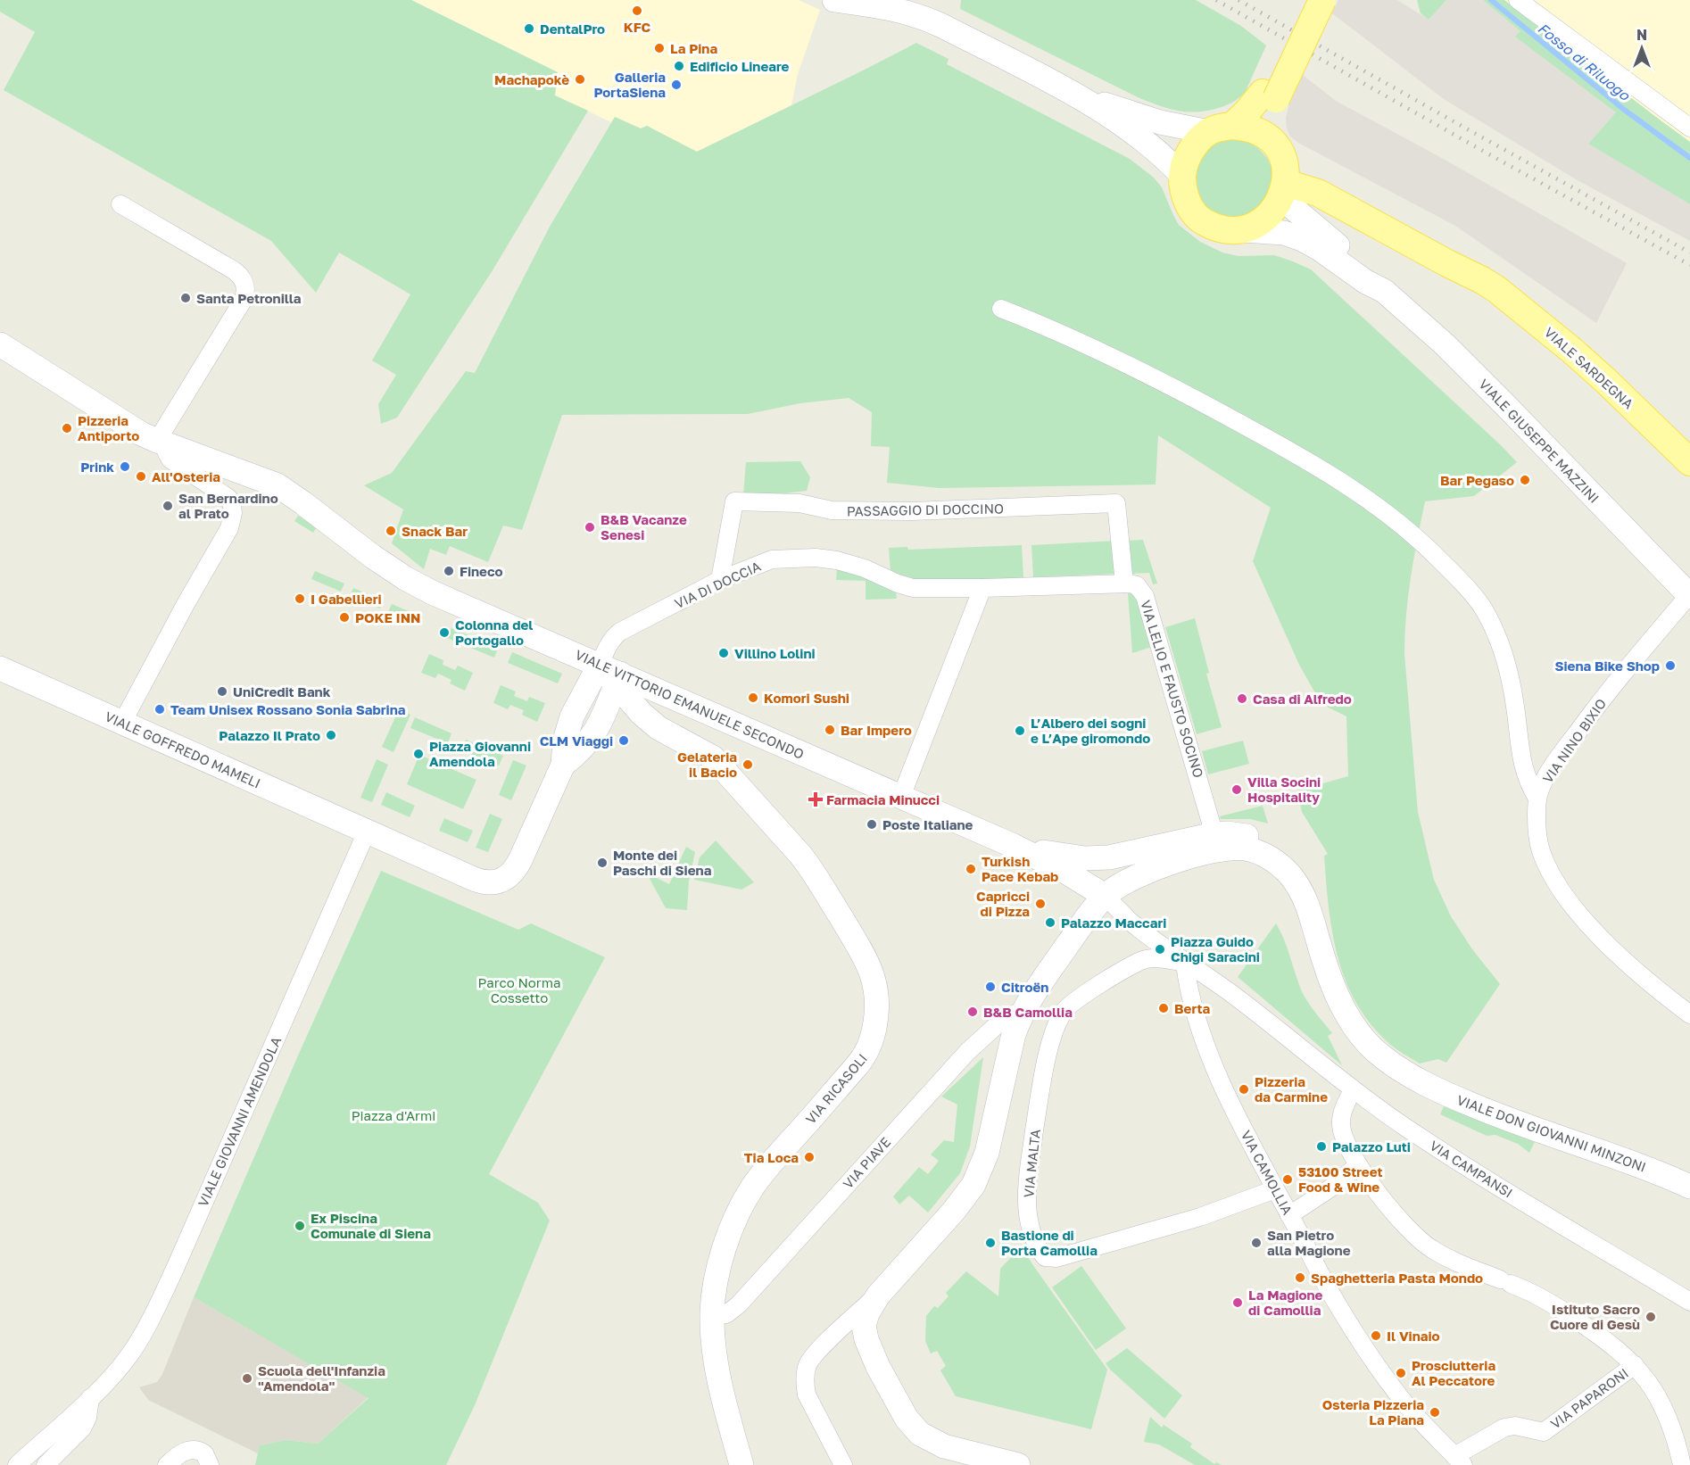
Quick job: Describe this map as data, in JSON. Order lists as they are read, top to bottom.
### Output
{
  "streets": {
    "main road": [
      "VIALE SARDEGNA",
      "VIALE GIUSEPPE MAZZINI",
      "VIALE VITTORIO EMANUELE SECONDO",
      "VIALE GOFFREDO MAMELI",
      "VIA RICASOLI",
      "VIALE DON GIOVANNI MINZONI"
    ],
    "street": [
      "PASSAGGIO DI DOCCINO",
      "VIA DI DOCCIA",
      "VIA LELIO E FAUSTO SOCINO",
      "VIA NINO BIXIO",
      "VIALE GIOVANNI AMENDOLA",
      "VIA PIAVE",
      "VIA MALTA",
      "VIA CAMPANSI",
      "VIA CAMOLLIA",
      "VIA PAPARONI"
    ]
  },
  "crossings": [
    ["VIALE SARDEGNA", "VIALE GIUSEPPE MAZZINI"],
    ["VIALE GIUSEPPE MAZZINI", "VIA NINO BIXIO"],
    ["PASSAGGIO DI DOCCINO", "VIA DI DOCCIA"],
    ["PASSAGGIO DI DOCCINO", "VIA LELIO E FAUSTO SOCINO"],
    ["VIA DI DOCCIA", "VIALE VITTORIO EMANUELE SECONDO"],
    ["VIA DI DOCCIA", "VIA RICASOLI"],
    ["VIA LELIO E FAUSTO SOCINO", "VIALE DON GIOVANNI MINZONI"],
    ["VIALE VITTORIO EMANUELE SECONDO", "VIA RICASOLI"],
    ["VIALE VITTORIO EMANUELE SECONDO", "VIALE DON GIOVANNI MINZONI"],
    ["VIALE GOFFREDO MAMELI", "VIALE GIOVANNI AMENDOLA"],
    ["VIA RICASOLI", "VIA PIAVE"],
    ["VIALE DON GIOVANNI MINZONI", "VIA PIAVE"],
    ["VIA MALTA", "VIA CAMPANSI"],
    ["VIA MALTA", "VIA CAMOLLIA"],
    ["VIA CAMPANSI", "VIA CAMOLLIA"],
    ["VIA CAMOLLIA", "VIA PAPARONI"]
  ],
  "water": ["Fosso di Riluogo"],
  "parks": ["Parco Norma Cossetto", "Piazza d'Armi"],
  "places": {
    "other": [
      "KFC",
      "DentalPro",
      "La Pina",
      "Edificio Lineare",
      "Machapokè",
      "Galleria PortaSiena",
      "Santa Petronilla",
      "Pizzeria Antiporto",
      "Prink",
      "All'Osteria",
      "Bar Pegaso",
      "San Bernardino al Prato",
      "B&B Vacanze Senesi",
      "Snack Bar",
      "Fineco",
      "I Gabellieri",
      "POKE INN",
      "Colonna del Portogallo",
      "Villino Lolini",
      "Siena Bike Shop",
      "UniCredit Bank",
      "Komori Sushi",
      "Casa di Alfredo",
      "Team Unisex Rossano Sonia Sabrina",
      "Bar Impero",
      "L’Albero dei sogni e L’Ape giromondo",
      "Palazzo Il Prato",
      "CLM Viaggi",
      "Piazza Giovanni Amendola",
      "Gelateria il Bacio",
      "Villa Socini Hospitality",
      "Poste Italiane",
      "Monte dei Paschi di Siena",
      "Turkish Pace Kebab",
      "Capricci di Pizza",
      "Palazzo Maccari",
      "Piazza Guido Chigi Saracini",
      "Citroën",
      "Berta",
      "B&B Camollia",
      "Pizzeria da Carmine",
      "Palazzo Luti",
      "Tia Loca",
      "53100 Street Food & Wine",
      "Ex Piscina Comunale di Siena",
      "Bastione di Porta Camollia",
      "San Pietro alla Magione",
      "Spaghetteria Pasta Mondo",
      "La Magione di Camollia",
      "Istituto Sacro Cuore di Gesù",
      "Il Vinaio",
      "Prosciutteria Al Peccatore",
      "Scuola dell'Infanzia \"Amendola\"",
      "Osteria Pizzeria La Piana"
    ],
    "health": ["Farmacia Minucci"]
  },
  "north": "top"
}
